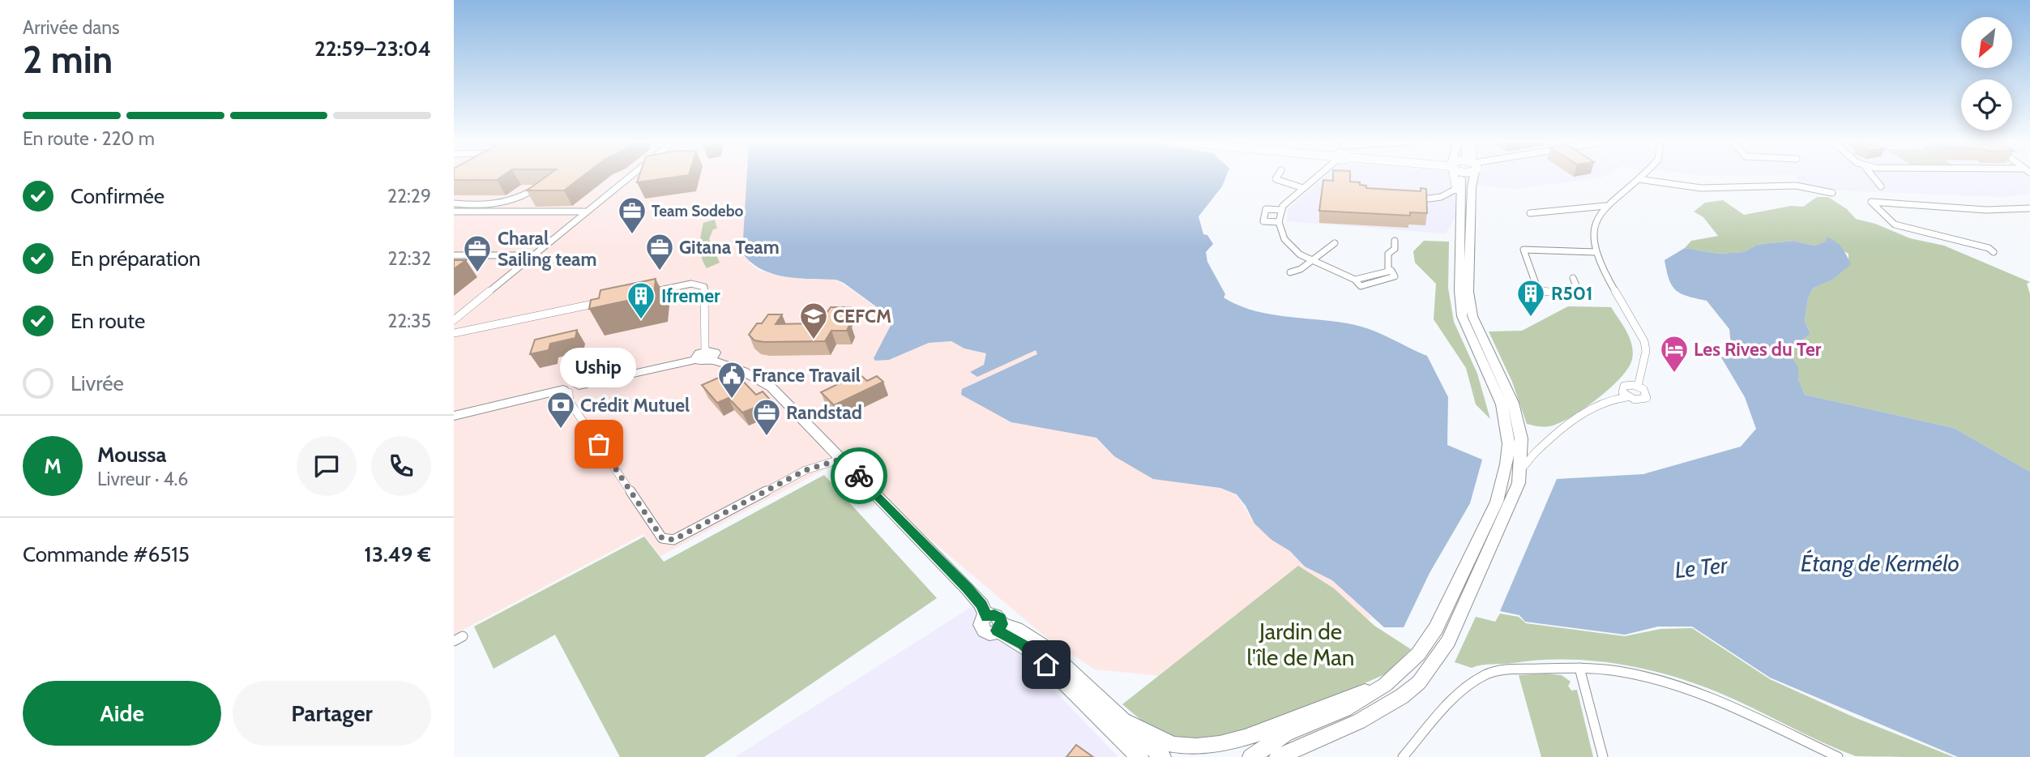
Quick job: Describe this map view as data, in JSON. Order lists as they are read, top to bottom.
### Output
{
  "water": ["Étang de Kermélo", "Le Ter"],
  "parks": ["Jardin de l'île de Man"],
  "places": {
    "office": [
      "Team Sodebo",
      "Gitana Team",
      "Charal Sailing team",
      "Randstad"
    ],
    "building": ["R501", "Ifremer"],
    "school or university": ["CEFCM"],
    "hotel": ["Les Rives du Ter"],
    "public building": ["France Travail"],
    "bank": ["Crédit Mutuel"],
    "other": ["Uship"]
  },
  "north": "bottom left",
  "page": {
    "heading": ["2 min", "Arrivée dans", "22:59–23:04"],
    "panel": [
      "Moussa",
      "Livreur · 4.6",
      "Commande #6515",
      "13.49 €"
    ],
    "bar": "En route · 220 m",
    "list": [
      ["Confirmée", "22:29"],
      ["En préparation", "22:32"],
      ["En route", "22:35"],
      "Livrée"
    ],
    "bubble": "Uship",
    "round": "M",
    "buttons": ["Aide", "Partager"]
  }
}
